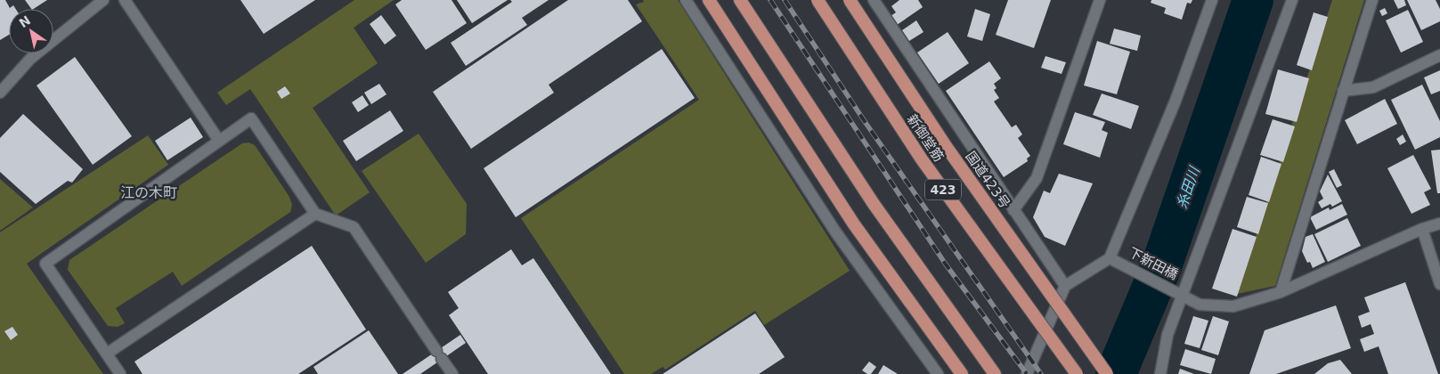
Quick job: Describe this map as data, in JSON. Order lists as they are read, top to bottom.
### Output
{
  "streets": {
    "highway": ["新御堂筋", "国道423号", "423"],
    "street": ["下新田橋"]
  },
  "districts": ["江の木町"],
  "water": ["糸田川"],
  "north": "top left"
}
